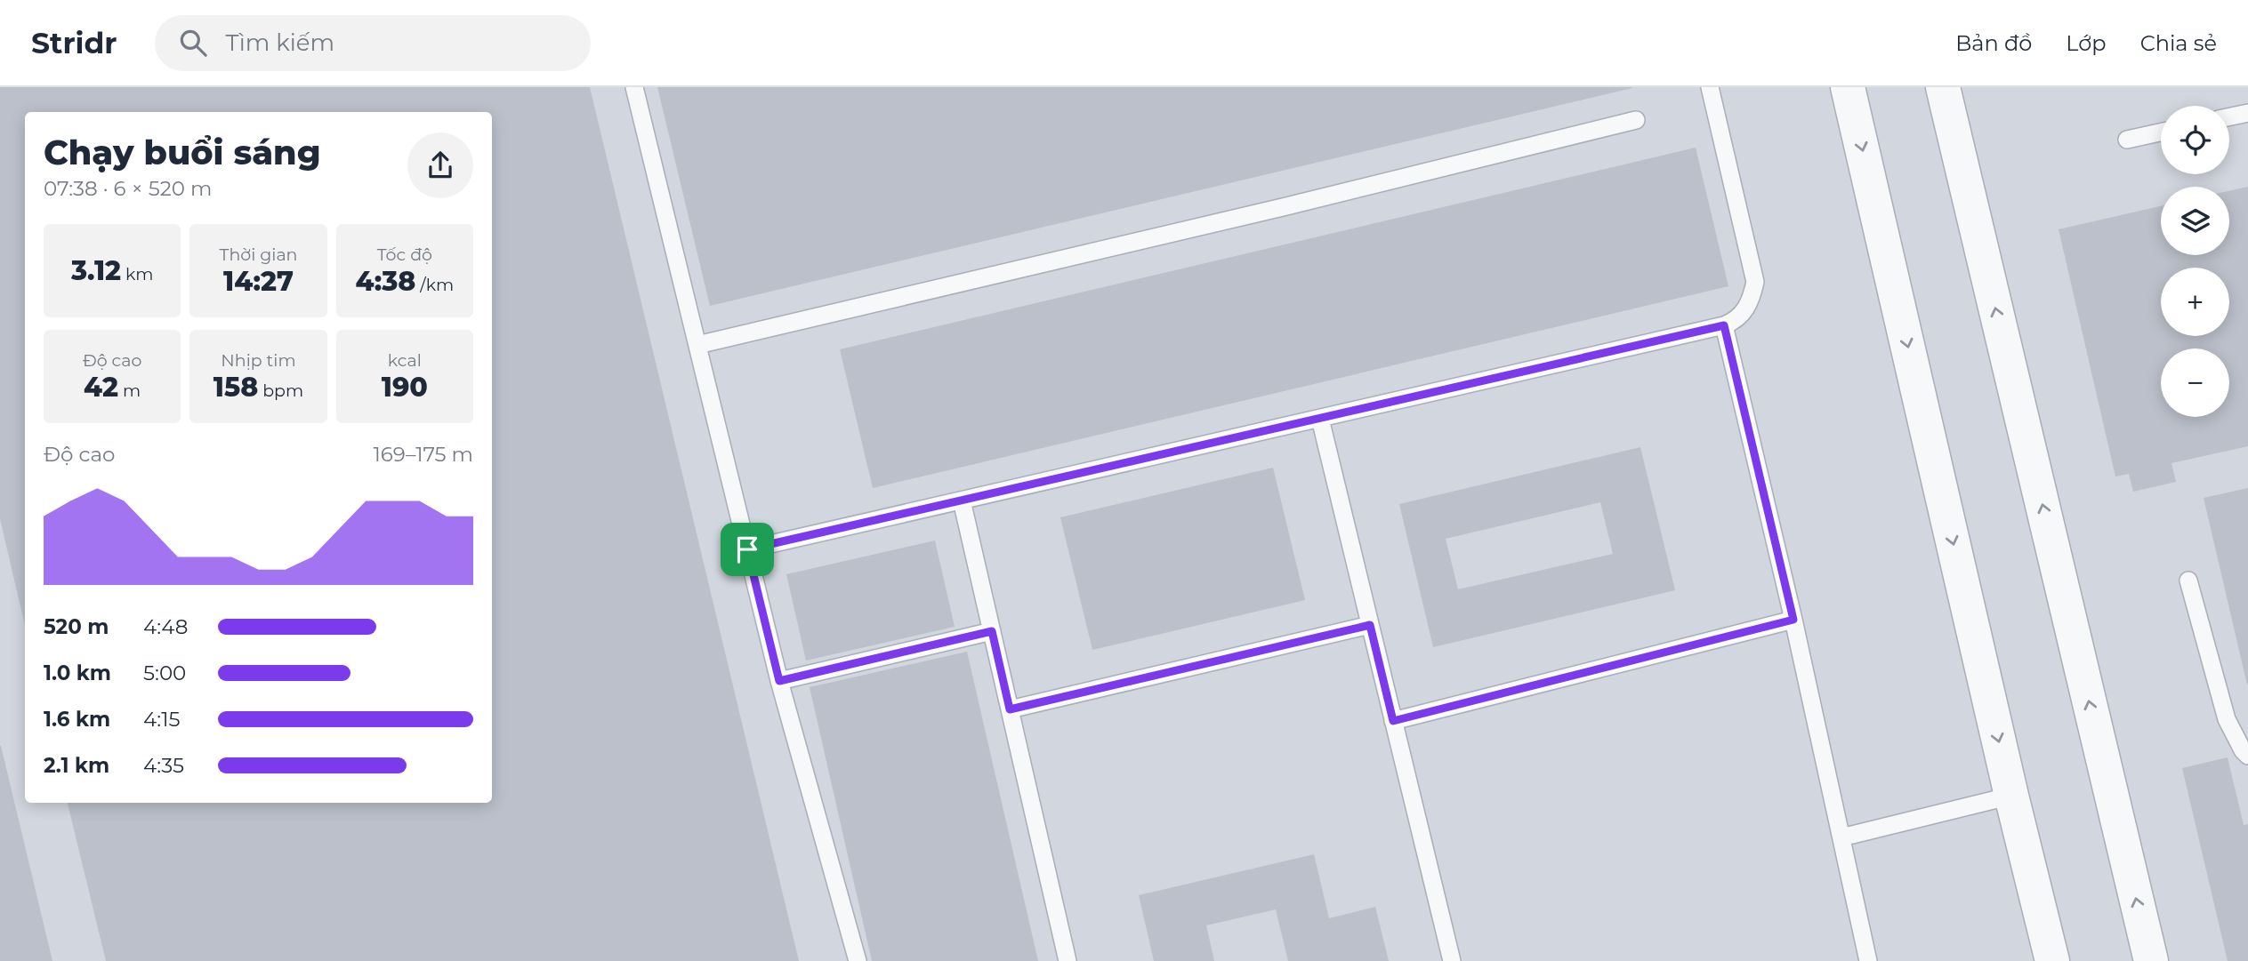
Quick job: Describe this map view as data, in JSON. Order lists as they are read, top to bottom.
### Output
{
  "page": {
    "header": "Stridr",
    "search": "Tìm kiếm",
    "nav": ["Bản đồ", "Lớp", "Chia sẻ"],
    "map_buttons": ["+", "−"],
    "heading": ["Chạy buổi sáng", "07:38 · 6 × 520 m"],
    "stats": [
      ["3.12 km"],
      ["Thời gian", "14:27"],
      ["Tốc độ", "4:38 /km"],
      ["Độ cao", "42 m"],
      ["Nhịp tim", "158 bpm"],
      ["kcal", "190"]
    ],
    "chart": ["Độ cao", "169–175 m"],
    "list": [
      {
        "name": "520 m",
        "note": "4:48"
      },
      {
        "name": "1.0 km",
        "note": "5:00"
      },
      {
        "name": "1.6 km",
        "note": "4:15"
      },
      {
        "name": "2.1 km",
        "note": "4:35"
      }
    ]
  }
}
